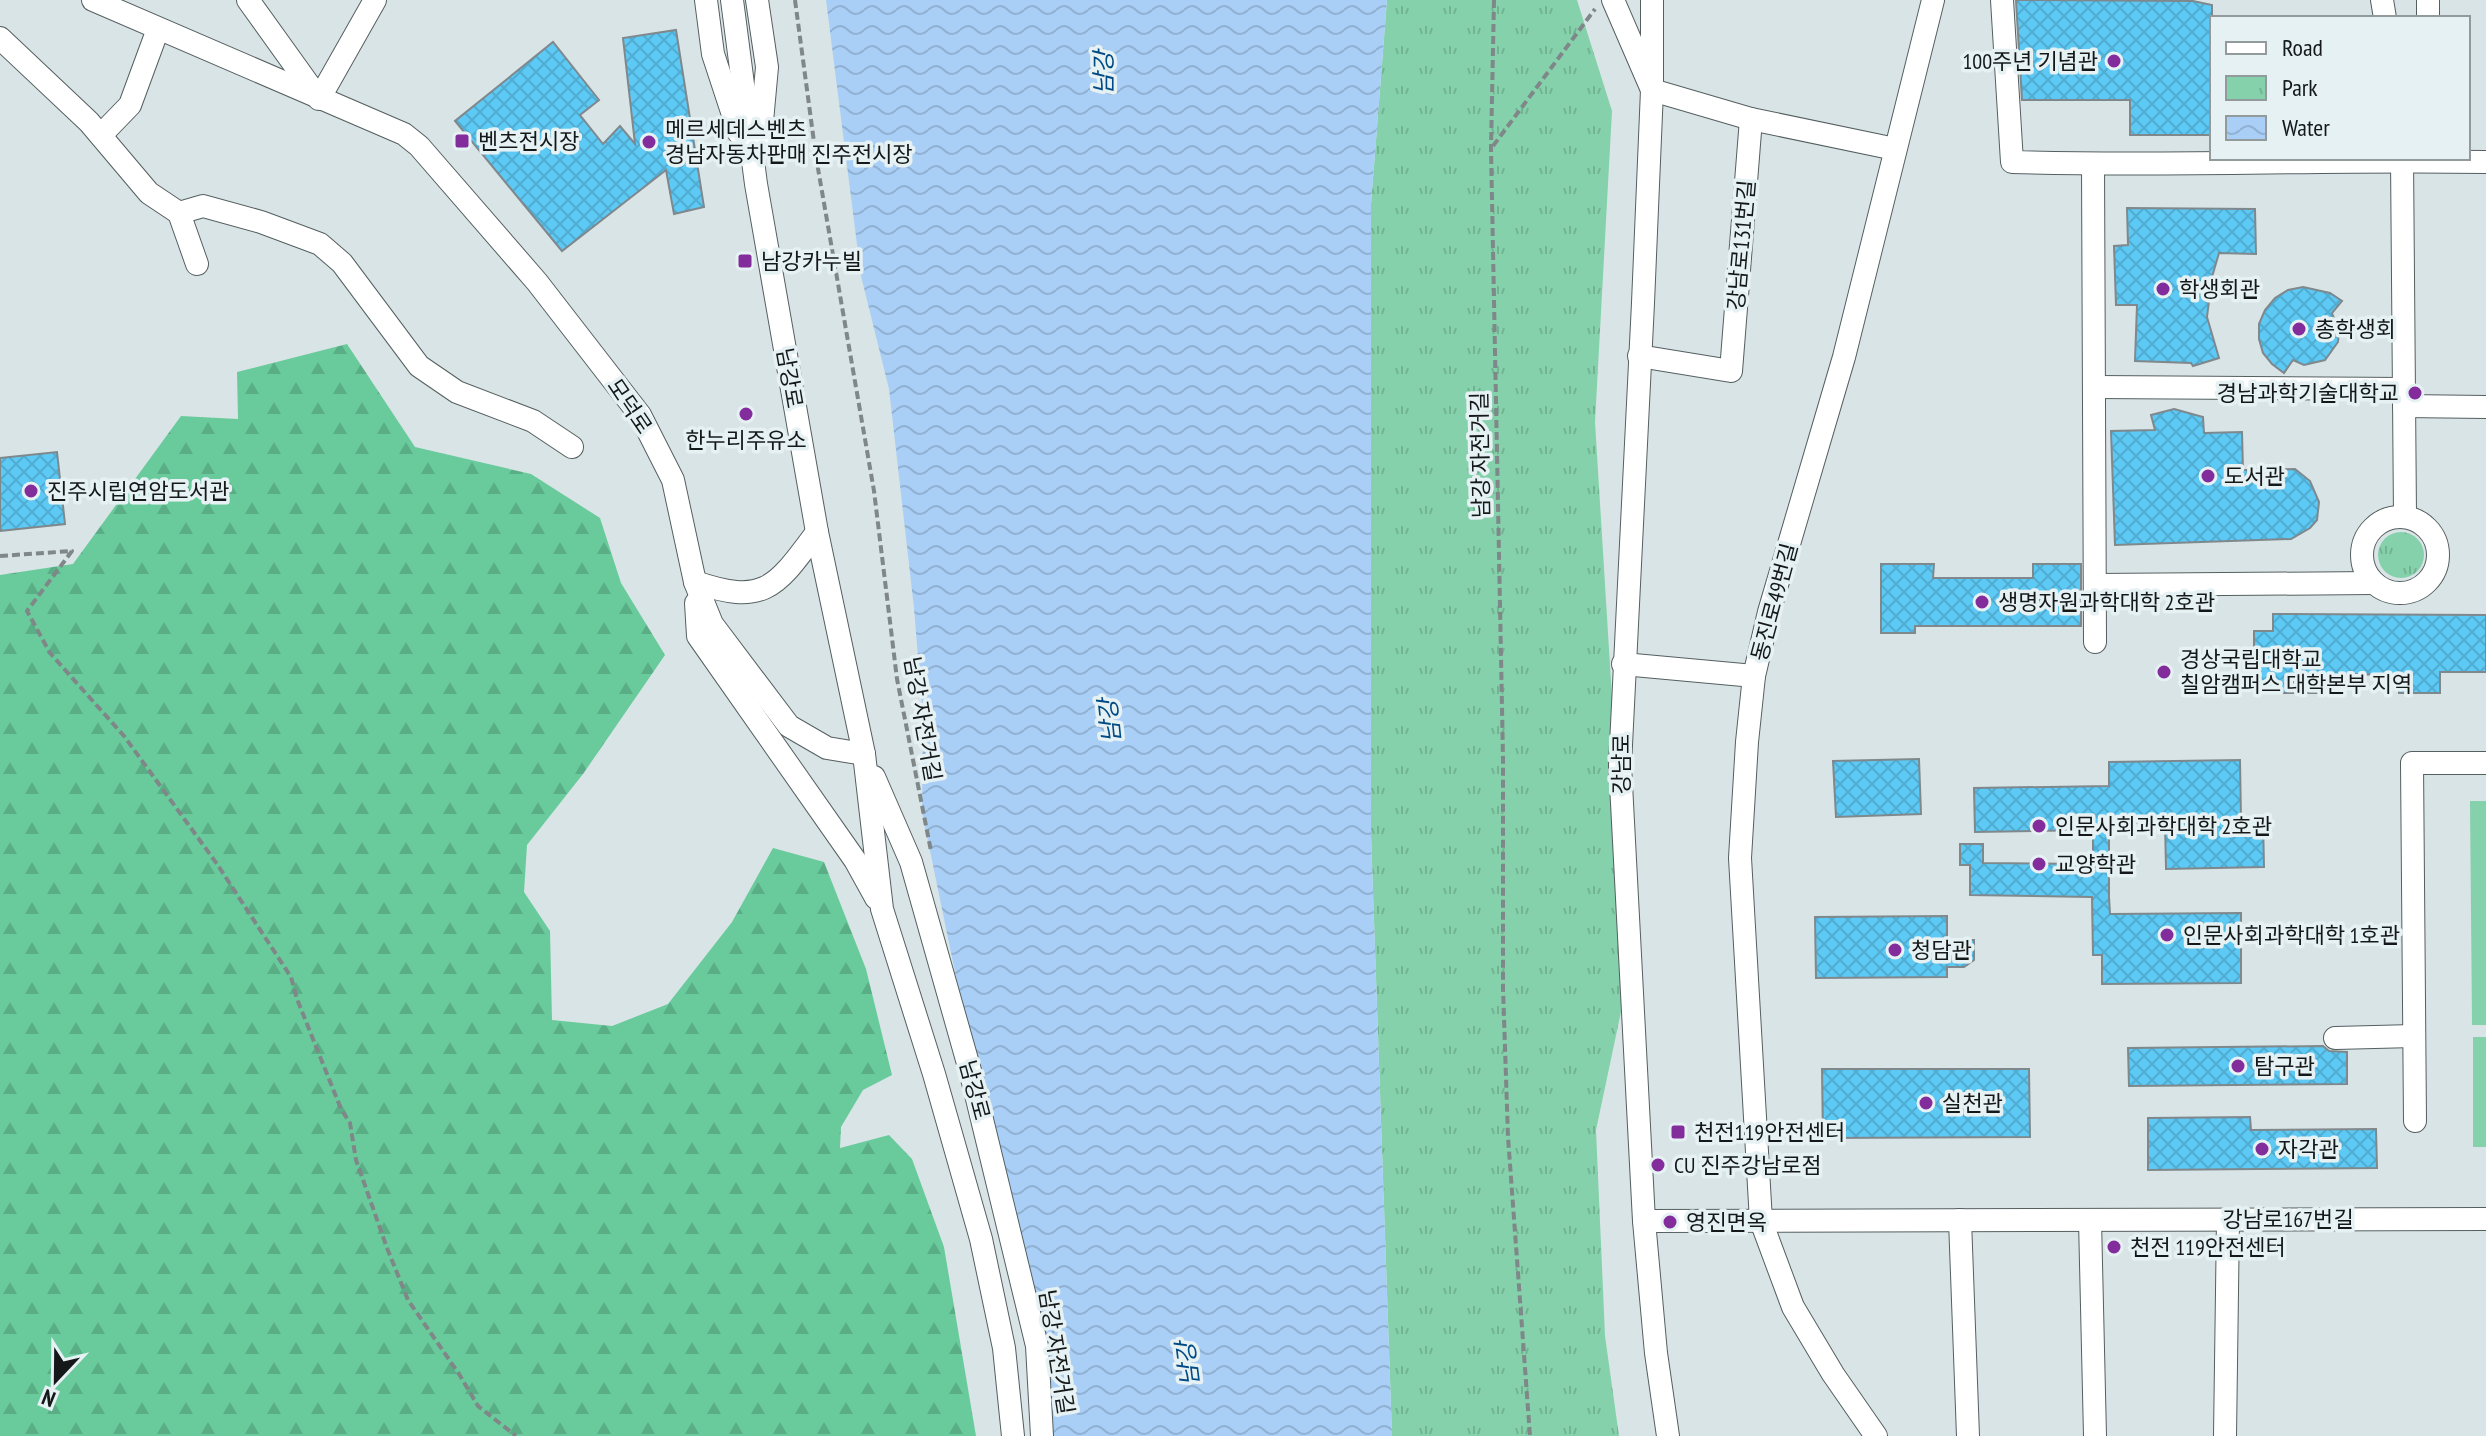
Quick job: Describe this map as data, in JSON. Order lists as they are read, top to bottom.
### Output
{
  "streets": {
    "street": [
      "강남로131번길",
      "남강로",
      "모덕로",
      "동진로49번길",
      "강남로",
      "강남로167번길"
    ],
    "path": ["남강 자전거길"]
  },
  "crossings": [
    ["강남로131번길", "강남로"],
    ["남강로", "모덕로"],
    ["동진로49번길", "강남로167번길"],
    ["강남로", "강남로167번길"]
  ],
  "water": ["남강"],
  "places": {
    "other": [
      "100주년 기념관",
      "메르세데스벤츠 경남자동차판매 진주전시장",
      "학생회관",
      "총학생회",
      "경남과학기술대학교",
      "한누리주유소",
      "도서관",
      "진주시립연암도서관",
      "생명자원과학대학 2호관",
      "경상국립대학교 칠암캠퍼스 대학본부 지역",
      "인문사회과학대학 2호관",
      "교양학관",
      "인문사회과학대학 1호관",
      "청담관",
      "탐구관",
      "실천관",
      "자각관",
      "CU 진주강남로점",
      "영진면옥",
      "천전 119안전센터"
    ],
    "transit": ["벤츠전시장", "남강카누빌", "천전119안전센터"]
  },
  "legend": ["Road", "Park", "Water"],
  "north": "bottom"
}
